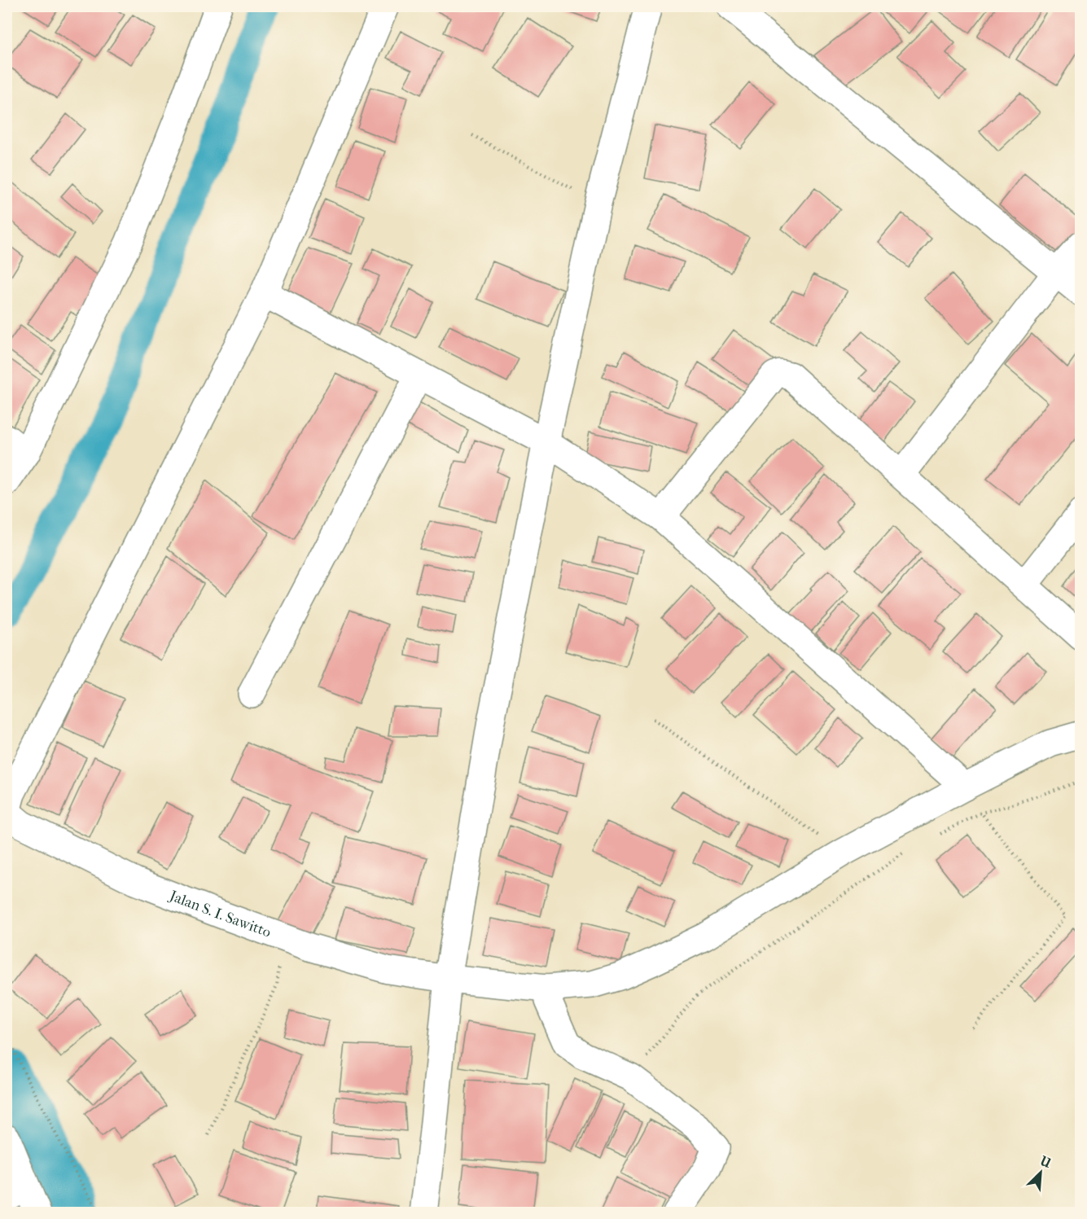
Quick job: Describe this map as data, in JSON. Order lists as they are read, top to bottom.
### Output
{
  "streets": {
    "street": ["Jalan S. I. Sawitto"]
  },
  "north": "top right"
}
